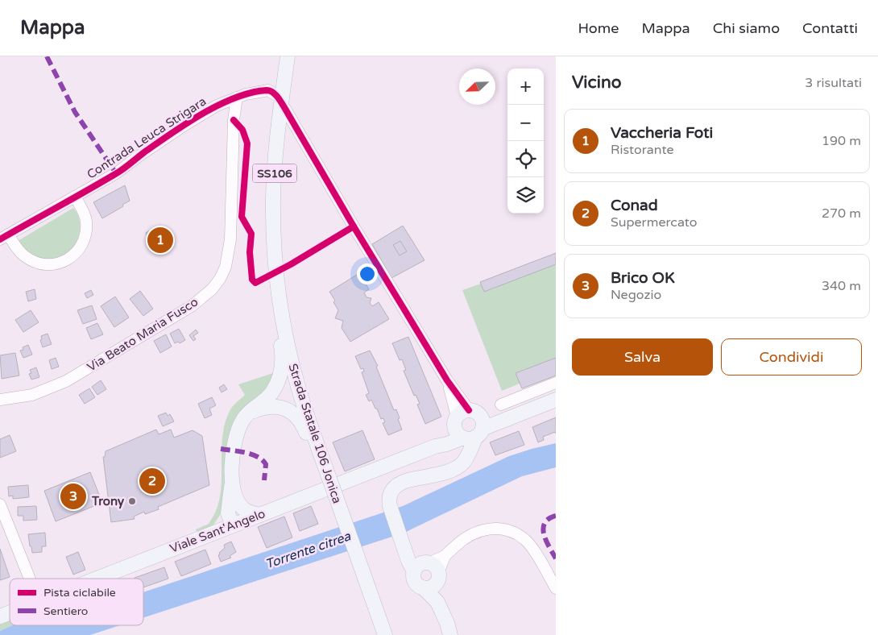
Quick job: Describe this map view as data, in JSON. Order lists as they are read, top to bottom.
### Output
{
  "streets": {
    "main road": ["SS106", "Strada Statale 106 Jonica", "Viale Sant'Angelo"],
    "street": ["Contrada Leuca Strigara", "Via Beato Maria Fusco"]
  },
  "crossings": [
    ["Contrada Leuca Strigara", "Via Beato Maria Fusco"]
  ],
  "water": ["Torrente citrea"],
  "places": ["Trony"],
  "legend": ["Pista ciclabile", "Sentiero"],
  "north": "bottom left",
  "page": {
    "header": "Mappa",
    "nav": [
      "Home",
      "Mappa",
      "Chi siamo",
      "Contatti"
    ],
    "heading": ["Vicino", "3 risultati"],
    "map_buttons": ["+", "−"],
    "list": [
      {
        "mark": "1",
        "name": "Vaccheria Foti",
        "note": "Ristorante",
        "value": "190 m"
      },
      {
        "mark": "2",
        "name": "Conad",
        "note": "Supermercato",
        "value": "270 m"
      },
      {
        "mark": "3",
        "name": "Brico OK",
        "note": "Negozio",
        "value": "340 m"
      }
    ],
    "pins": ["1", "2", "3"],
    "buttons": ["Salva", "Condividi"]
  }
}
